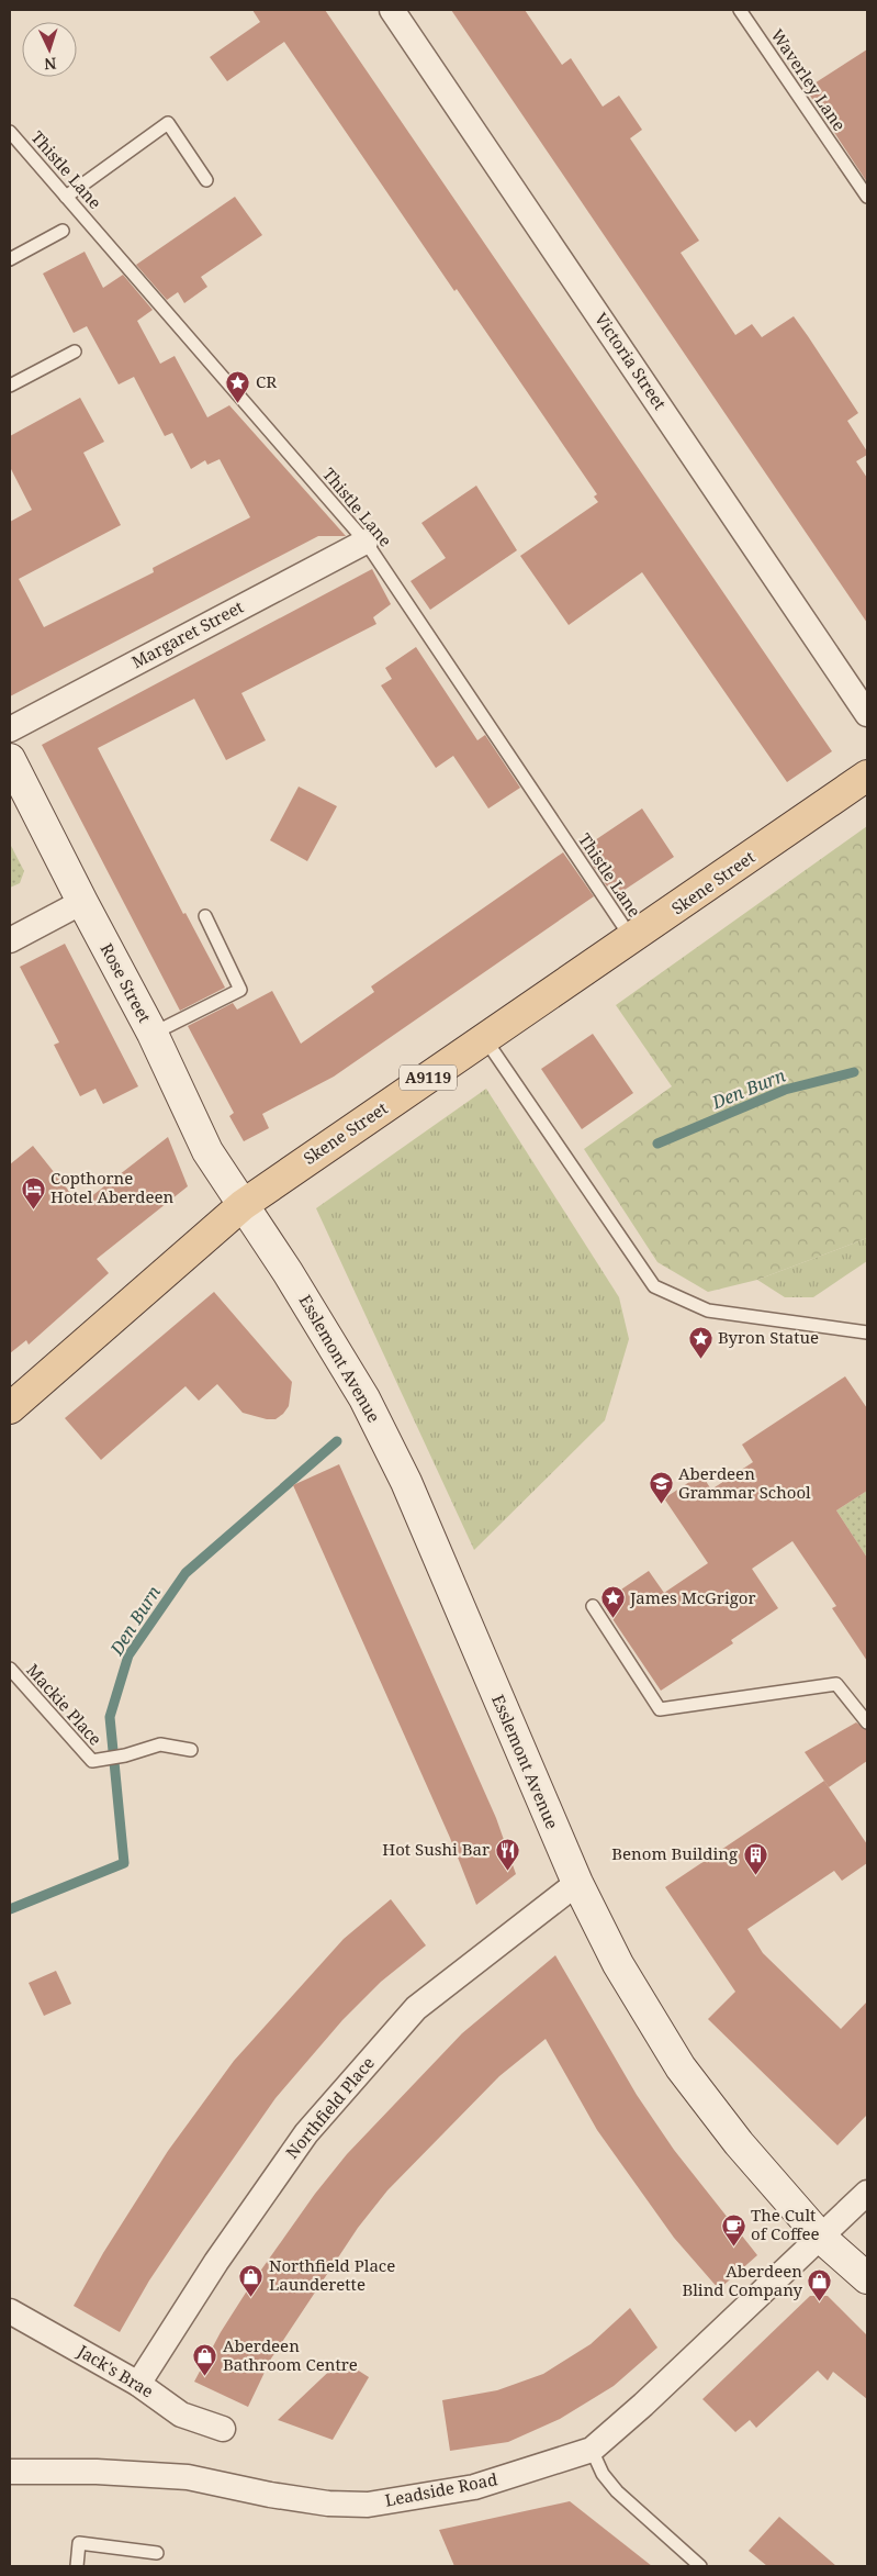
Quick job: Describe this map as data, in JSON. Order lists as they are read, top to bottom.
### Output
{
  "streets": {
    "main road": ["Skene Street", "A9119"],
    "street": [
      "Victoria Street",
      "Margaret Street",
      "Rose Street",
      "Esslemont Avenue",
      "Northfield Place",
      "Jack's Brae",
      "Leadside Road"
    ],
    "lane": ["Waverley Lane", "Thistle Lane", "Mackie Place"]
  },
  "crossings": [
    ["Thistle Lane", "Margaret Street"],
    ["Thistle Lane", "Skene Street"],
    ["Skene Street", "Rose Street"],
    ["Skene Street", "Esslemont Avenue"],
    ["Rose Street", "Esslemont Avenue"],
    ["Esslemont Avenue", "Northfield Place"],
    ["Esslemont Avenue", "Leadside Road"],
    ["Northfield Place", "Jack's Brae"]
  ],
  "water": ["Den Burn"],
  "places": {
    "place": ["CR", "Byron Statue", "James McGrigor"],
    "hotel": ["Copthorne Hotel Aberdeen"],
    "school or university": ["Aberdeen Grammar School"],
    "restaurant": ["Hot Sushi Bar"],
    "building": ["Benom Building"],
    "cafe": ["The Cult of Coffee"],
    "shop": ["Northfield Place Launderette", "Aberdeen Blind Company", "Aberdeen Bathroom Centre"]
  },
  "north": "bottom"
}
